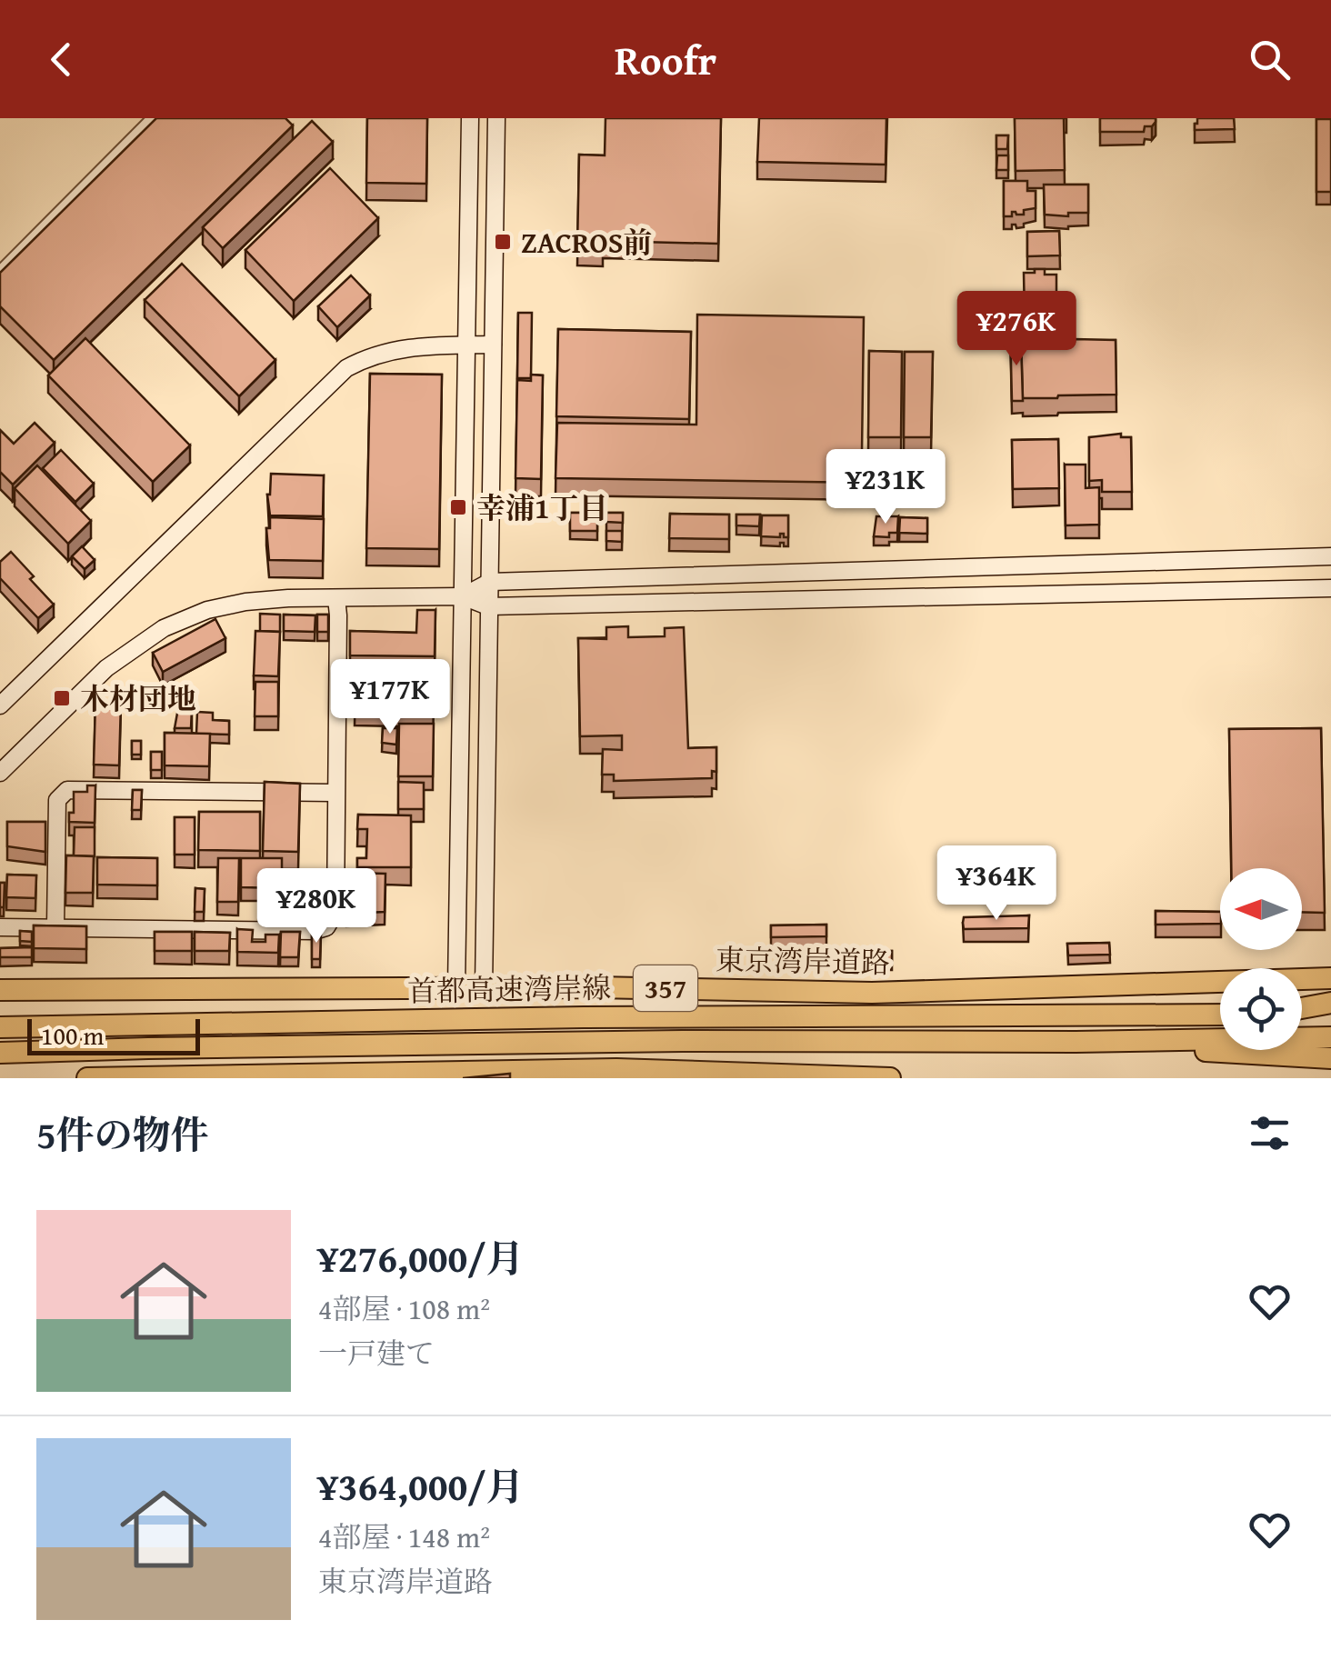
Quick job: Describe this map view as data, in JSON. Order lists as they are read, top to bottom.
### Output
{
  "streets": {
    "highway": ["東京湾岸道路", "357", "首都高速湾岸線"]
  },
  "places": {
    "transit": ["ZACROS前", "幸浦1丁目", "木材団地"]
  },
  "scale_bar": "100 m",
  "north": "left",
  "page": {
    "header": "Roofr",
    "price": [
      "¥276K",
      "¥231K",
      "¥177K",
      "¥364K",
      "¥280K"
    ],
    "scale": "100 m",
    "heading": "5件の物件",
    "list": [
      {
        "name": "¥276,000/月",
        "note": "4部屋 · 108 m² · 一戸建て"
      },
      {
        "name": "¥364,000/月",
        "note": "4部屋 · 148 m² · 東京湾岸道路"
      }
    ]
  }
}
